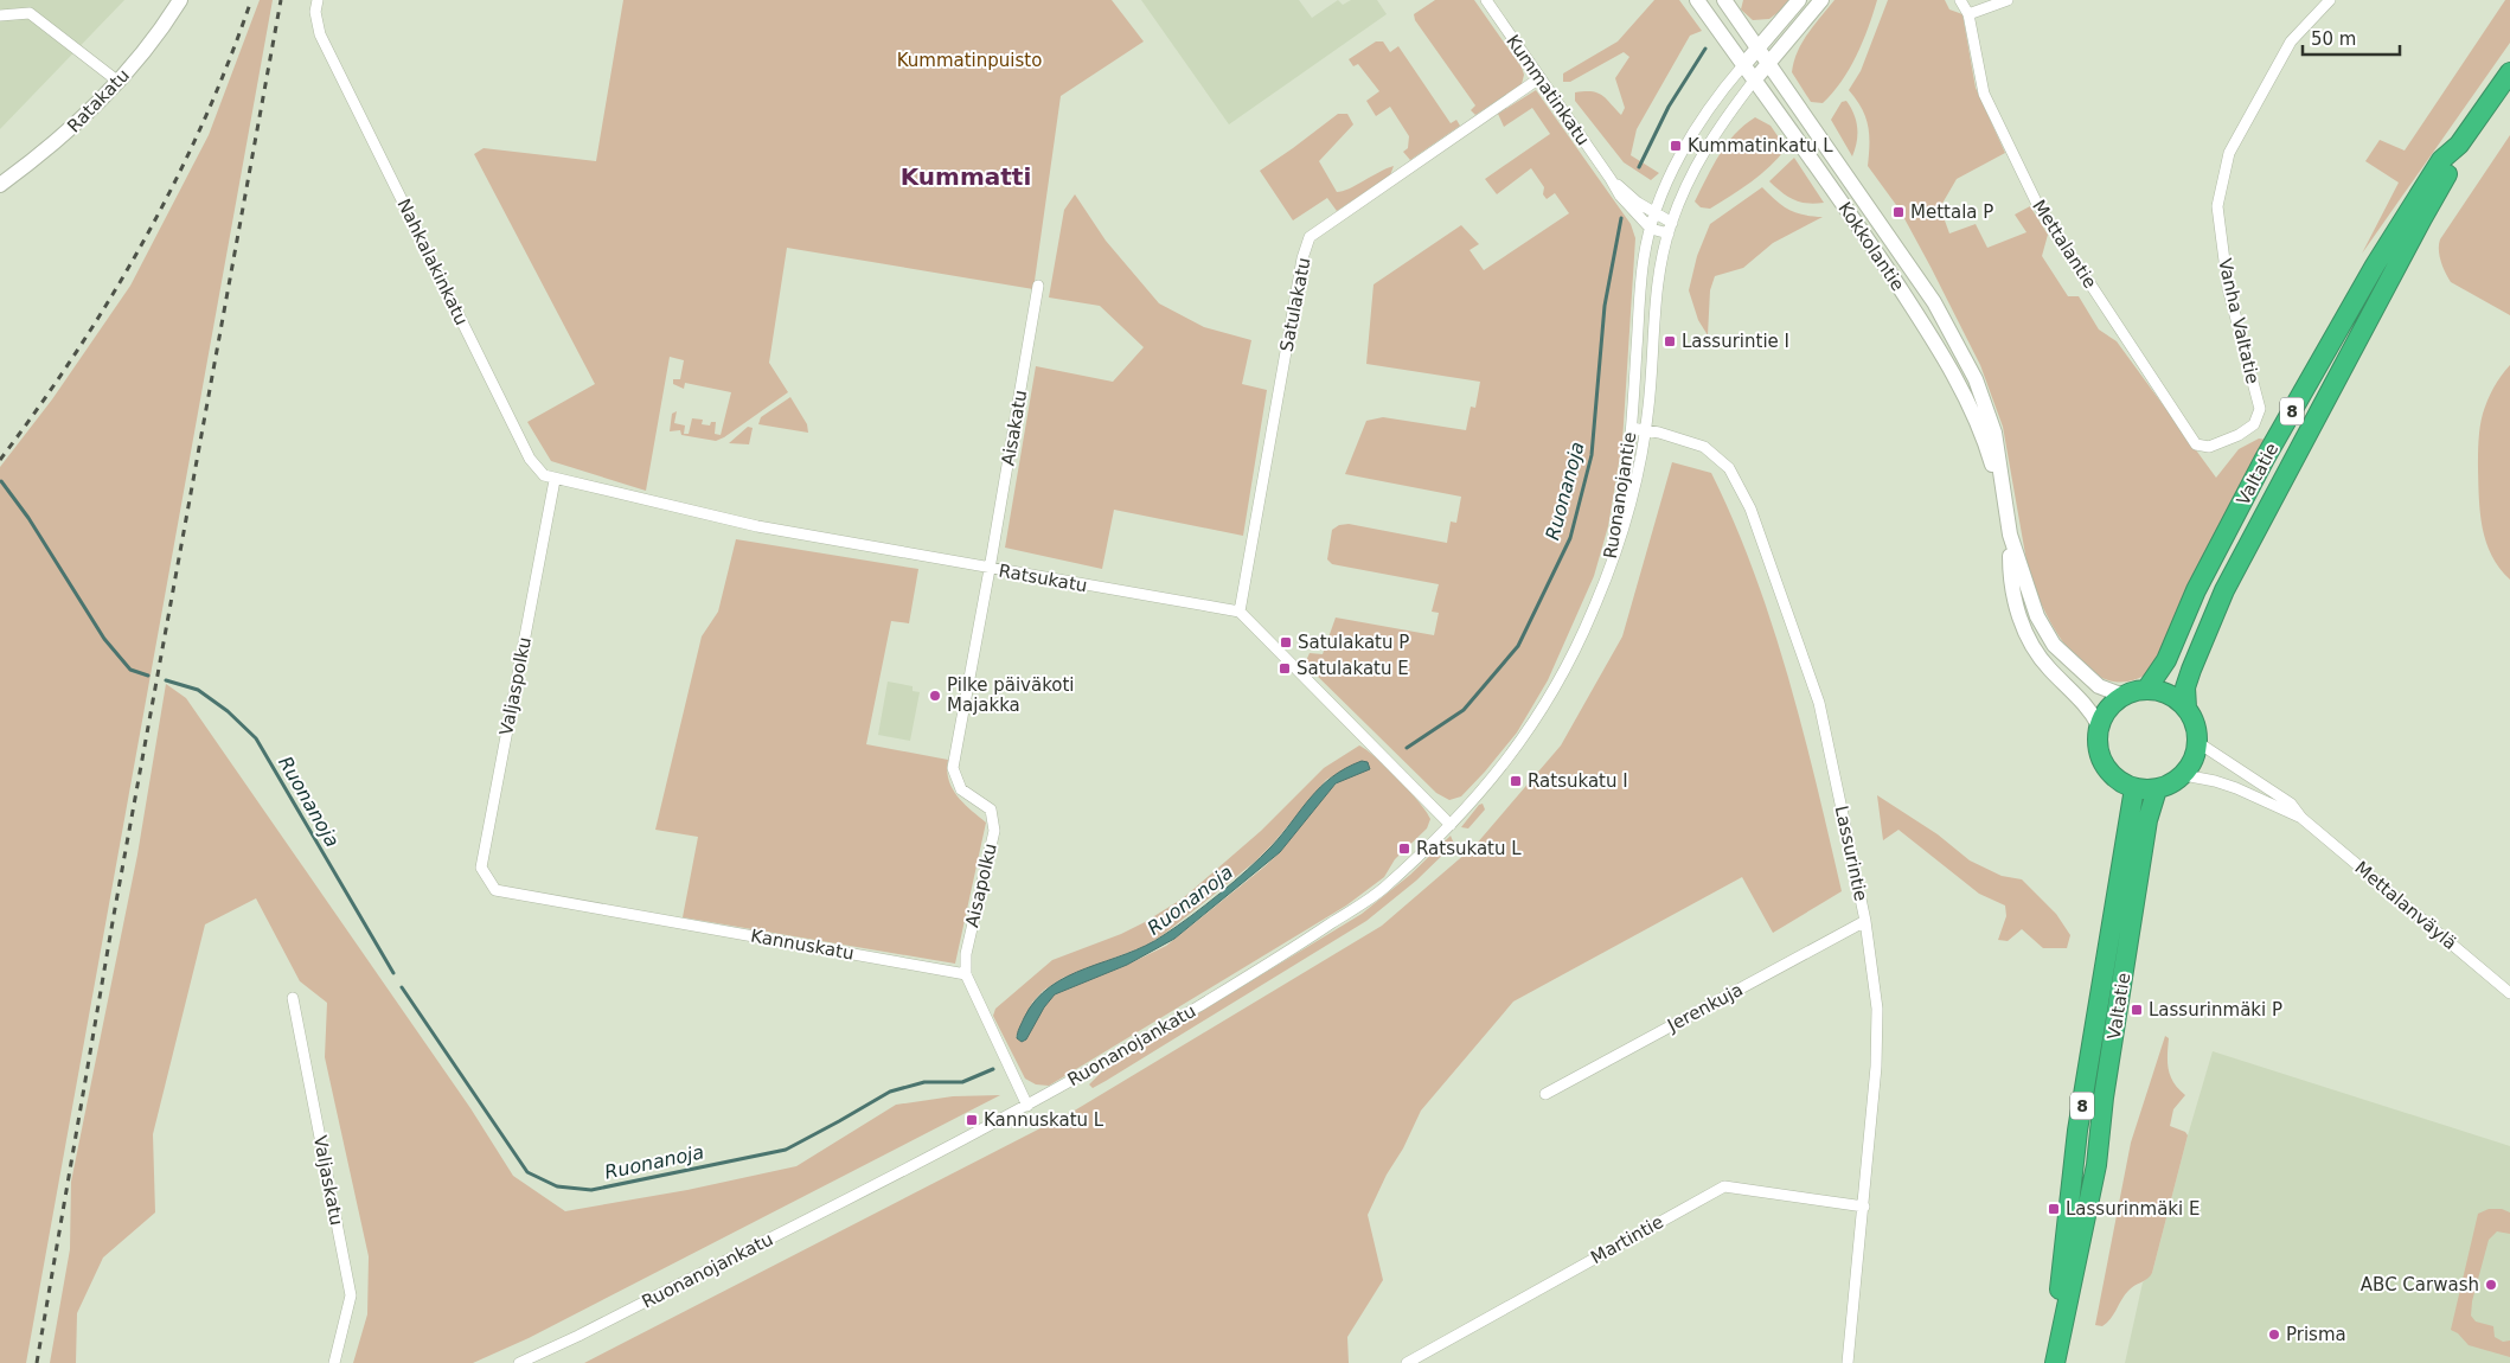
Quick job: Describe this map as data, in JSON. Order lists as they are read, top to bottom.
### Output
{
  "streets": {
    "highway": ["8", "Valtatie"],
    "main road": ["Ratakatu", "Kokkolantie"],
    "street": [
      "Kummatinkatu",
      "Mettalantie",
      "Nahkalakinkatu",
      "Satulakatu",
      "Vanha Valtatie",
      "Aisakatu",
      "Ruonanojantie",
      "Ratsukatu",
      "Valjaspolku",
      "Lassurintie",
      "Aisapolku",
      "Mettalanväylä",
      "Kannuskatu",
      "Jerenkuja",
      "Ruonanojankatu",
      "Valjaskatu",
      "Martintie"
    ]
  },
  "crossings": [
    ["Kummatinkatu", "Satulakatu"],
    ["Kummatinkatu", "Ruonanojantie"],
    ["Mettalantie", "Vanha Valtatie"],
    ["Kokkolantie", "8"],
    ["Kokkolantie", "Valtatie"],
    ["Kokkolantie", "Ruonanojantie"],
    ["Kokkolantie", "Mettalanväylä"],
    ["Nahkalakinkatu", "Ratsukatu"],
    ["Nahkalakinkatu", "Valjaspolku"],
    ["Satulakatu", "Ratsukatu"],
    ["8", "Valtatie"],
    ["8", "Mettalanväylä"],
    ["Aisakatu", "Ratsukatu"],
    ["Aisakatu", "Aisapolku"],
    ["Valtatie", "Mettalanväylä"],
    ["Ruonanojantie", "Lassurintie"],
    ["Ruonanojantie", "Ruonanojankatu"],
    ["Ratsukatu", "Valjaspolku"],
    ["Ratsukatu", "Aisapolku"],
    ["Valjaspolku", "Kannuskatu"],
    ["Lassurintie", "Jerenkuja"],
    ["Lassurintie", "Martintie"],
    ["Aisapolku", "Kannuskatu"]
  ],
  "districts": ["Kummatti"],
  "water": ["Ruonanoja"],
  "parks": ["Kummatinpuisto"],
  "places": {
    "transit": [
      "Kummatinkatu L",
      "Mettala P",
      "Lassurintie I",
      "Satulakatu P",
      "Satulakatu E",
      "Ratsukatu I",
      "Ratsukatu L",
      "Lassurinmäki P",
      "Kannuskatu L",
      "Lassurinmäki E"
    ],
    "other": ["Pilke päiväkoti Majakka", "ABC Carwash", "Prisma"]
  },
  "scale_bar": "50 m"
}
